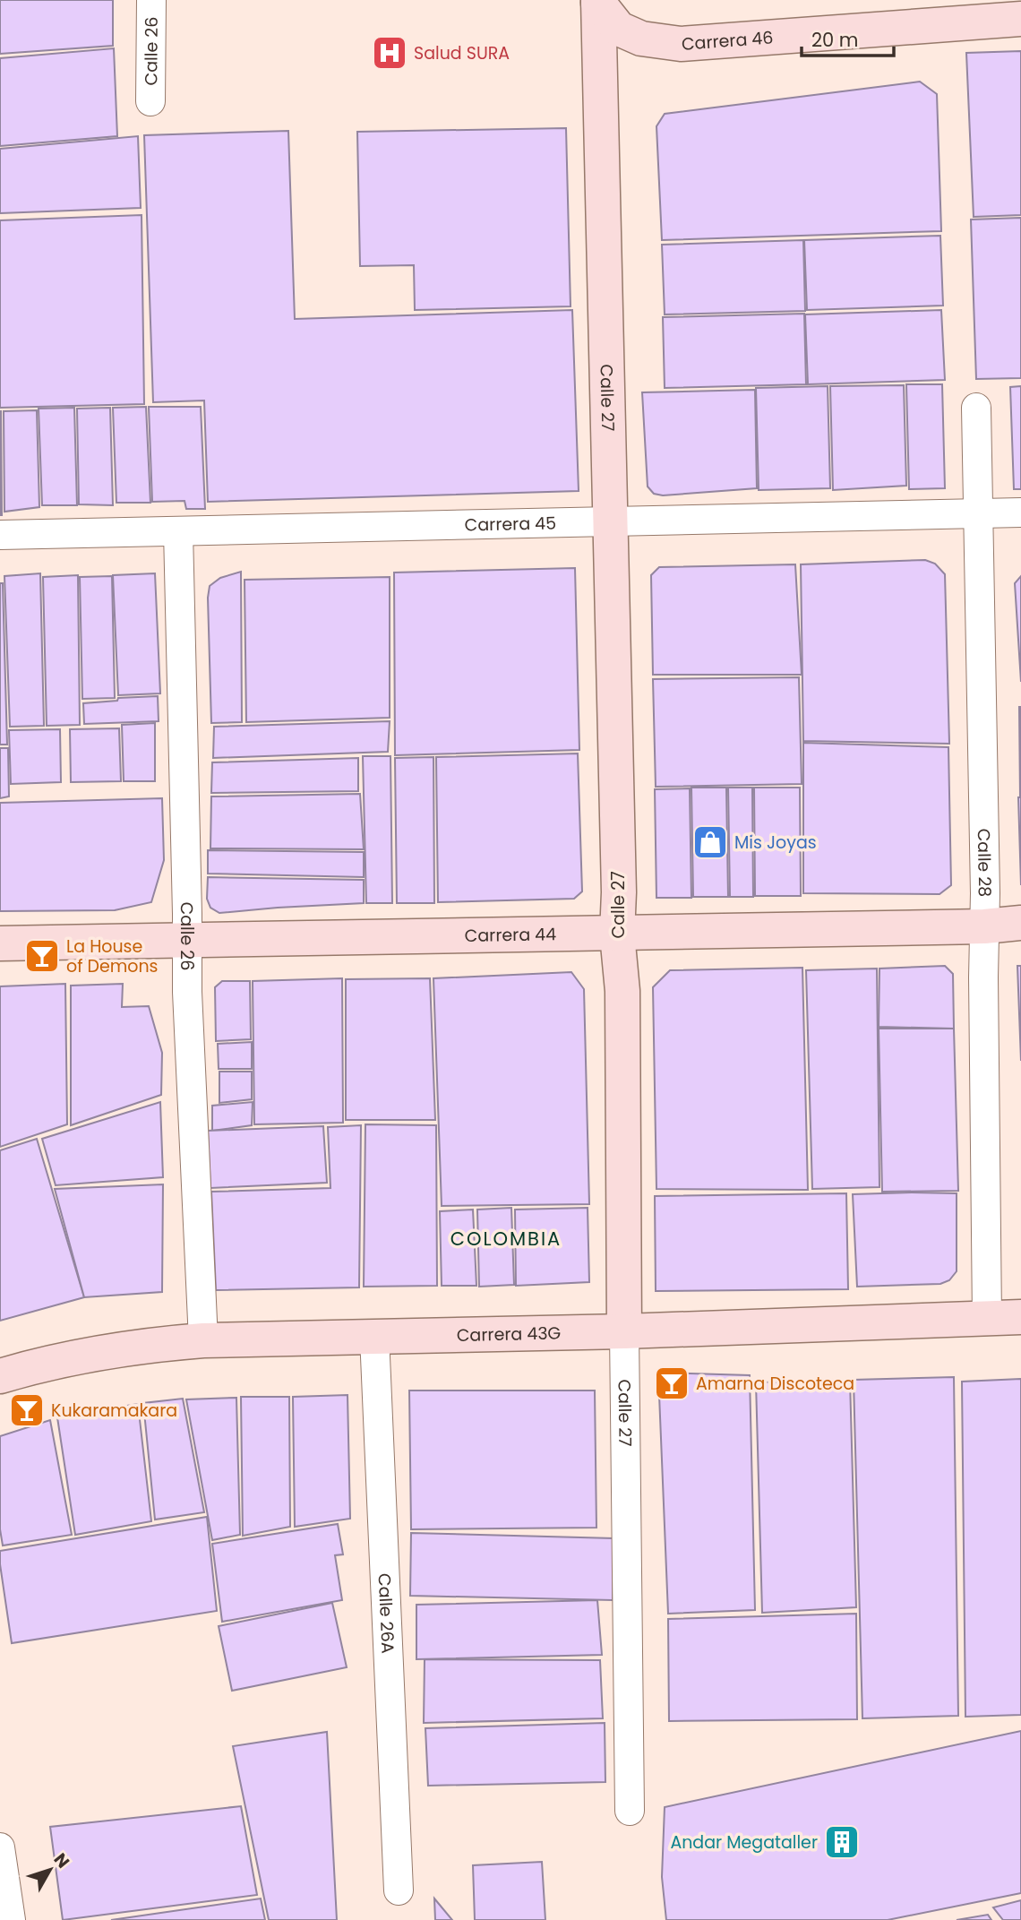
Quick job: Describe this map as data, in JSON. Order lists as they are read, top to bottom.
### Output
{
  "streets": {
    "street": [
      "Carrera 46",
      "Calle 26",
      "Calle 27",
      "Carrera 45",
      "Calle 28",
      "Carrera 44",
      "Carrera 43G",
      "Calle 26A"
    ]
  },
  "crossings": [
    ["Carrera 46", "Calle 27"],
    ["Calle 26", "Carrera 45"],
    ["Calle 26", "Carrera 44"],
    ["Calle 26", "Carrera 43G"],
    ["Calle 27", "Carrera 45"],
    ["Calle 27", "Carrera 44"],
    ["Calle 27", "Carrera 43G"],
    ["Carrera 45", "Calle 28"],
    ["Calle 28", "Carrera 44"],
    ["Calle 28", "Carrera 43G"],
    ["Carrera 43G", "Calle 26A"]
  ],
  "districts": ["COLOMBIA"],
  "places": {
    "hospital": ["Salud SURA"],
    "shop": ["Mis Joyas"],
    "bar": ["La House of Demons", "Amarna Discoteca", "Kukaramakara"],
    "building": ["Andar Megataller"]
  },
  "scale_bar": "20 m",
  "north": "top right"
}
